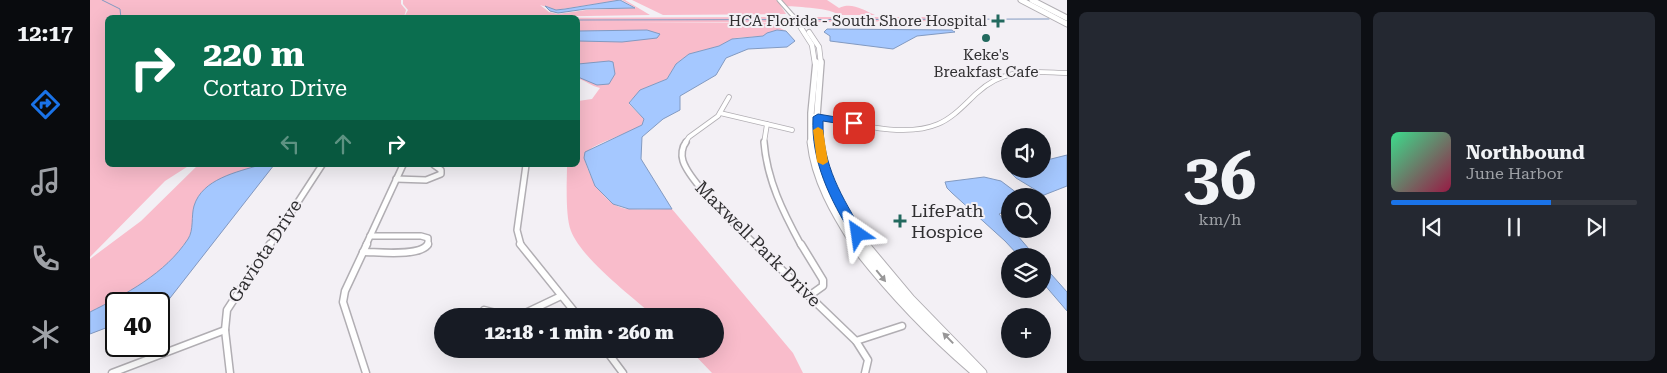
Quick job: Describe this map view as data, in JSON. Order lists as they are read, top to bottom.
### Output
{
  "streets": {
    "street": ["Maxwell Park Drive", "Gaviota Drive"]
  },
  "places": {
    "health": ["HCA Florida - South Shore Hospital", "LifePath Hospice"],
    "other": ["Keke's Breakfast Cafe"]
  },
  "page": {
    "tabs": "12:17",
    "tile": ["36", "km/h"],
    "turn": ["220 m", "Cortaro Drive"],
    "map_buttons": "+",
    "song": ["Northbound", "June Harbor"],
    "limit": "40",
    "trip": "12:18 · 1 min · 260 m"
  }
}
